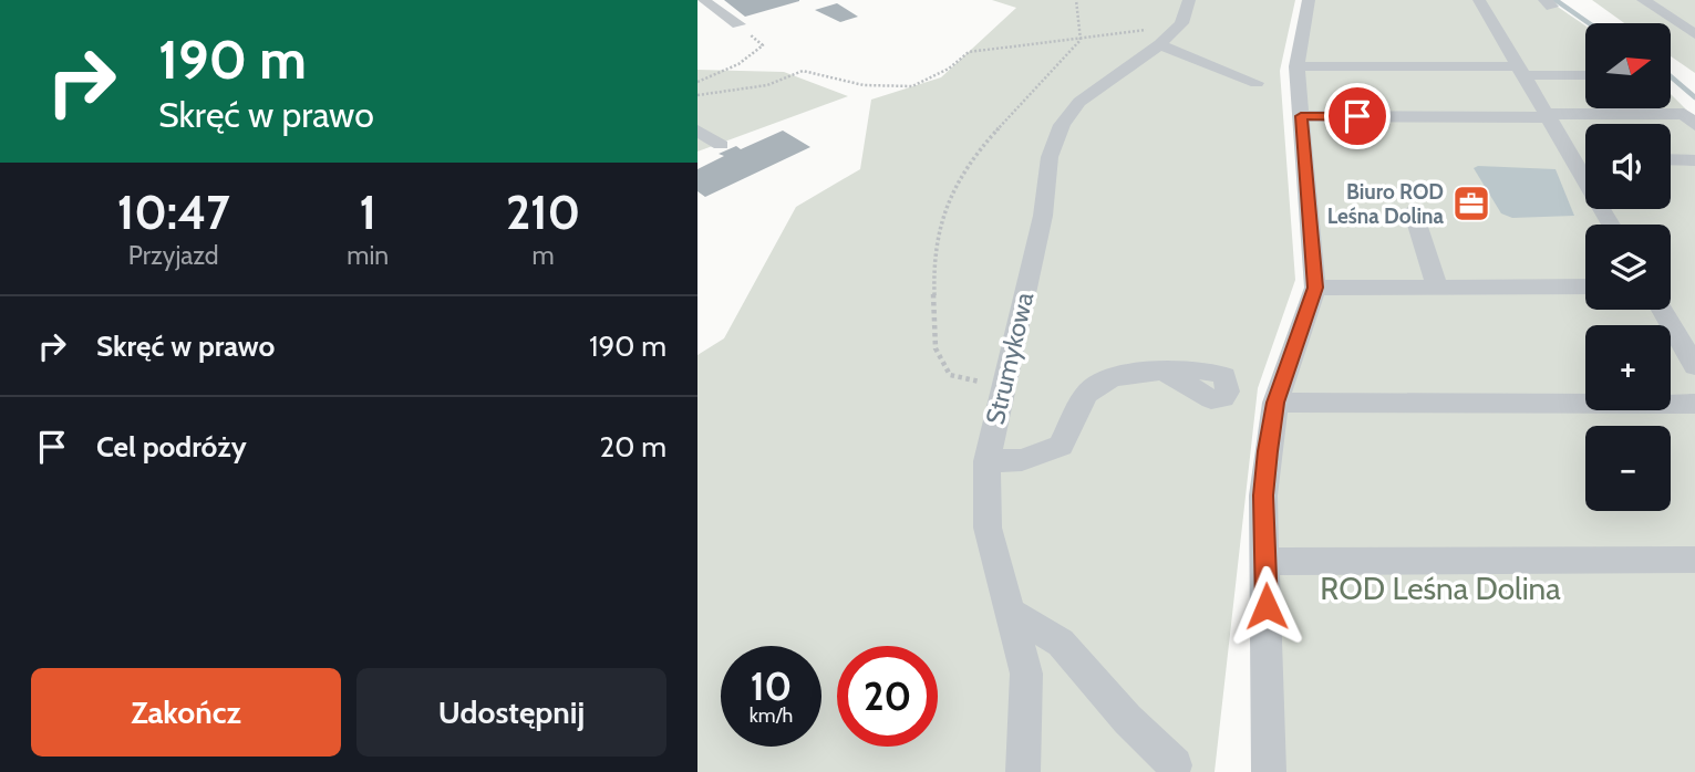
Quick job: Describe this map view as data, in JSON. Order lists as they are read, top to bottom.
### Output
{
  "streets": {
    "street": ["Strumykowa"]
  },
  "parks": ["ROD Leśna Dolina"],
  "places": {
    "office": ["Biuro ROD Leśna Dolina"]
  },
  "north": "right",
  "page": {
    "turn": ["190 m", "Skręć w prawo"],
    "map_buttons": ["+", "−"],
    "eta": [
      "10:47",
      "Przyjazd",
      "1",
      "min",
      "210",
      "m"
    ],
    "list": [
      {
        "name": "Skręć w prawo",
        "value": "190 m"
      },
      {
        "name": "Cel podróży",
        "value": "20 m"
      }
    ],
    "speed": "10 km/h",
    "limit": "20",
    "buttons": ["Zakończ", "Udostępnij"]
  }
}
